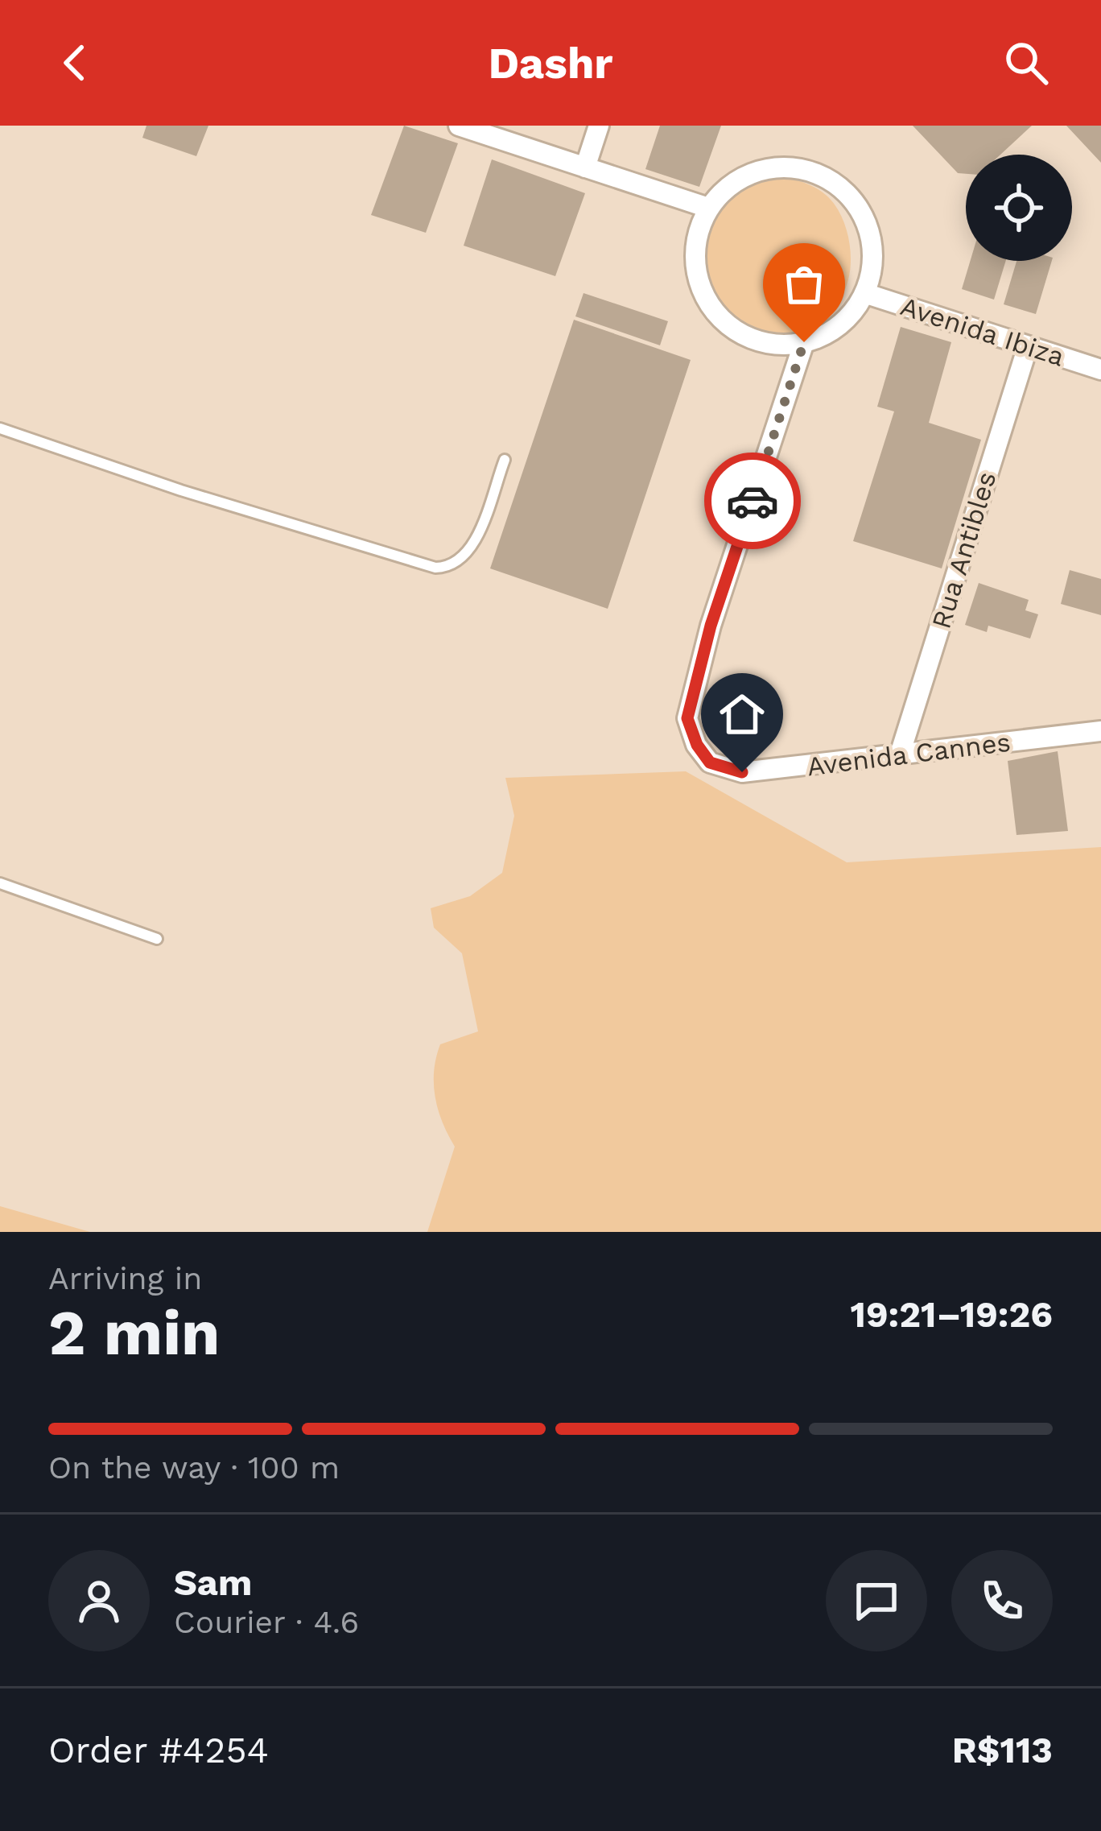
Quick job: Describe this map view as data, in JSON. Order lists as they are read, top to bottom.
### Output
{
  "streets": {
    "street": ["Avenida Ibiza", "Rua Antibles", "Avenida Cannes"]
  },
  "crossings": [
    ["Avenida Ibiza", "Rua Antibles"],
    ["Avenida Ibiza", "Avenida Cannes"],
    ["Rua Antibles", "Avenida Cannes"]
  ],
  "page": {
    "header": "Dashr",
    "heading": ["2 min", "Arriving in", "19:21–19:26"],
    "panel": [
      "Sam",
      "Courier · 4.6",
      "Order #4254",
      "R$113"
    ],
    "bar": "On the way · 100 m"
  }
}
